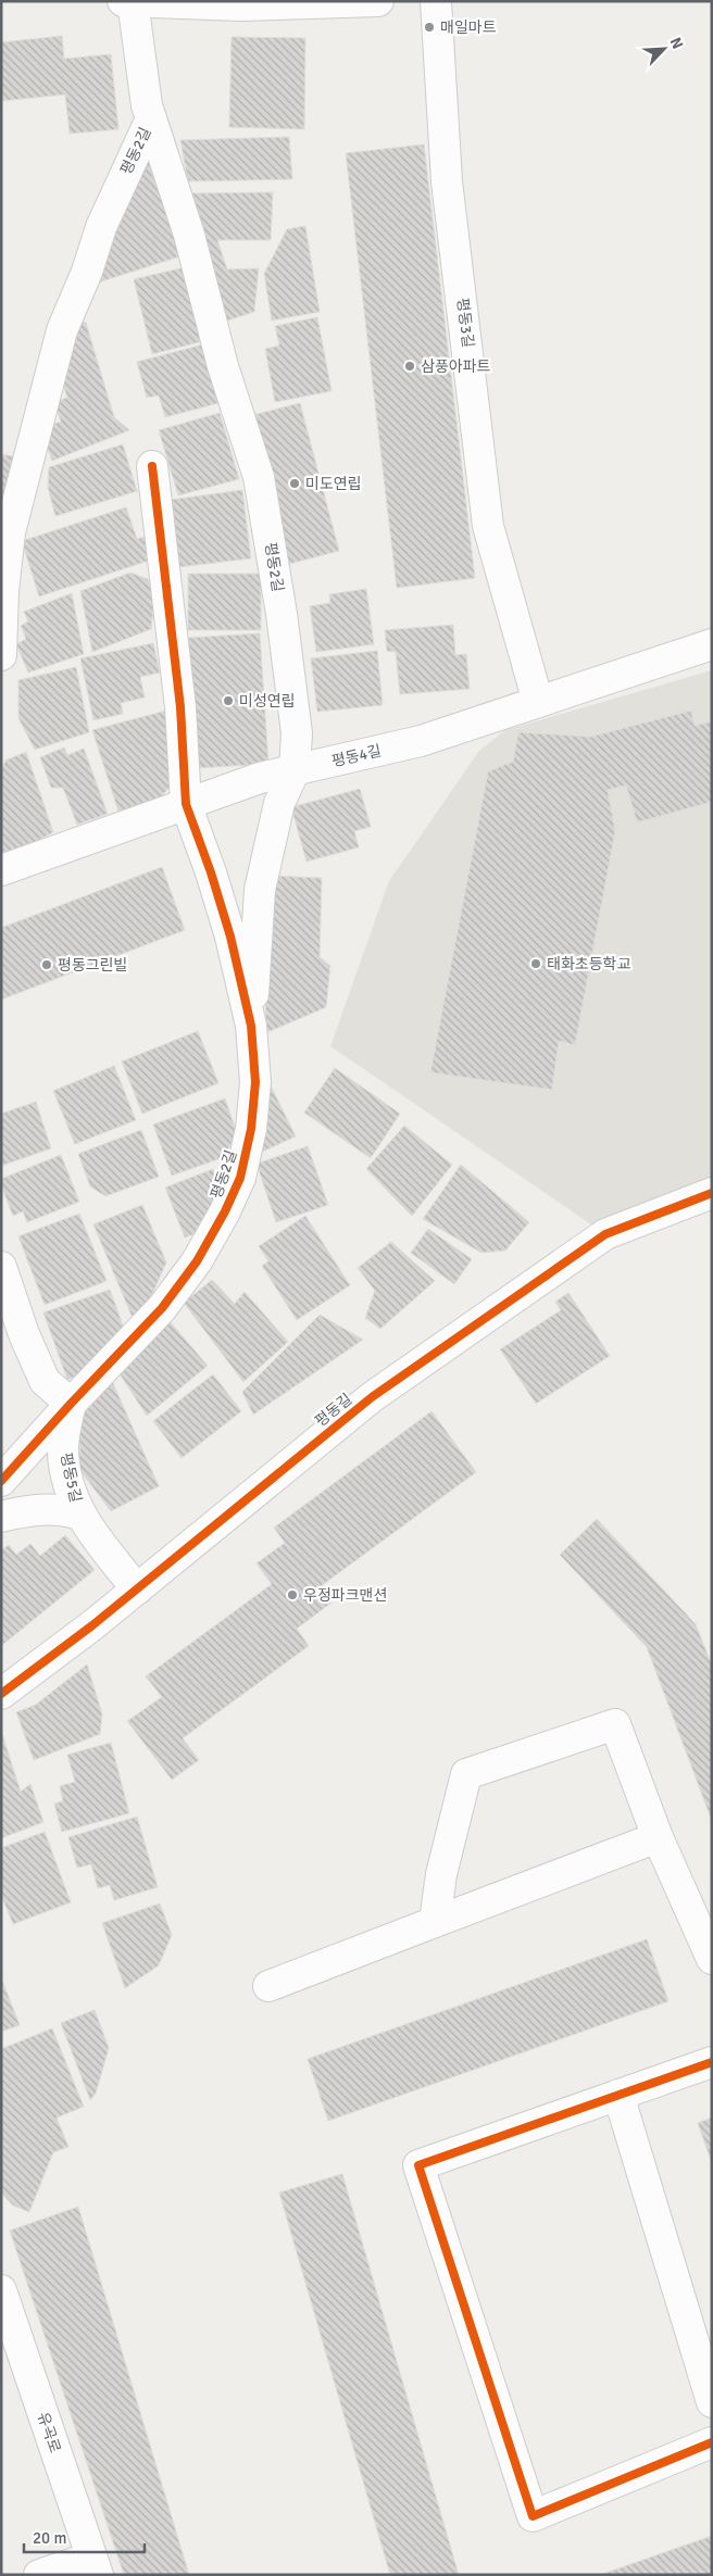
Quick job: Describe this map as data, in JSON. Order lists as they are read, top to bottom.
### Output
{
  "streets": {
    "street": [
      "평동2길",
      "평동3길",
      "평동4길",
      "평동길",
      "평동5길",
      "유곡로"
    ]
  },
  "crossings": [
    ["평동2길", "평동4길"],
    ["평동2길", "평동5길"],
    ["평동3길", "평동4길"],
    ["평동길", "평동5길"]
  ],
  "places": [
    "매일마트",
    "삼풍아파트",
    "미도연립",
    "미성연립",
    "태화초등학교",
    "평동그린빌",
    "우정파크맨션"
  ],
  "scale_bar": "20 m",
  "north": "top right"
}
